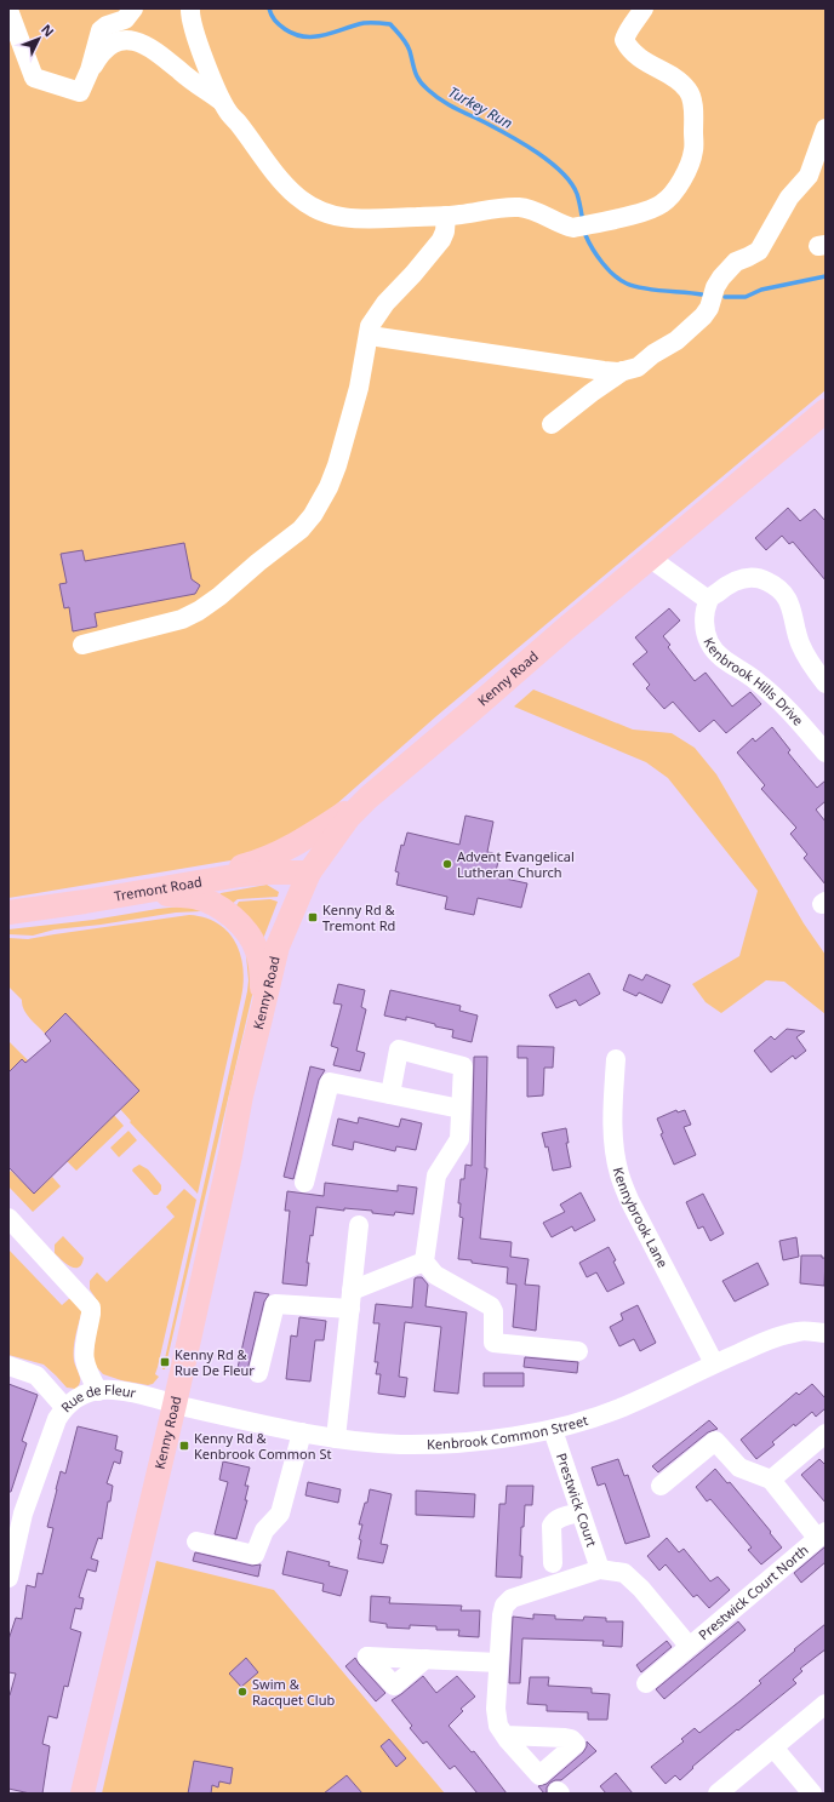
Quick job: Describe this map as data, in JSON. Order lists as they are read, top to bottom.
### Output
{
  "streets": {
    "main road": ["Kenny Road", "Tremont Road"],
    "street": [
      "Kenbrook Hills Drive",
      "Kennybrook Lane",
      "Rue de Fleur",
      "Kenbrook Common Street",
      "Prestwick Court",
      "Prestwick Court North"
    ]
  },
  "crossings": [
    ["Kenny Road", "Tremont Road"],
    ["Kenny Road", "Rue de Fleur"],
    ["Kenny Road", "Kenbrook Common Street"],
    ["Kennybrook Lane", "Kenbrook Common Street"],
    ["Rue de Fleur", "Kenbrook Common Street"],
    ["Kenbrook Common Street", "Prestwick Court"],
    ["Prestwick Court", "Prestwick Court North"]
  ],
  "water": ["Turkey Run"],
  "places": {
    "other": ["Advent Evangelical Lutheran Church", "Swim & Racquet Club"],
    "transit": ["Kenny Rd & Tremont Rd", "Kenny Rd & Rue De Fleur", "Kenny Rd & Kenbrook Common St"]
  },
  "north": "top right"
}
